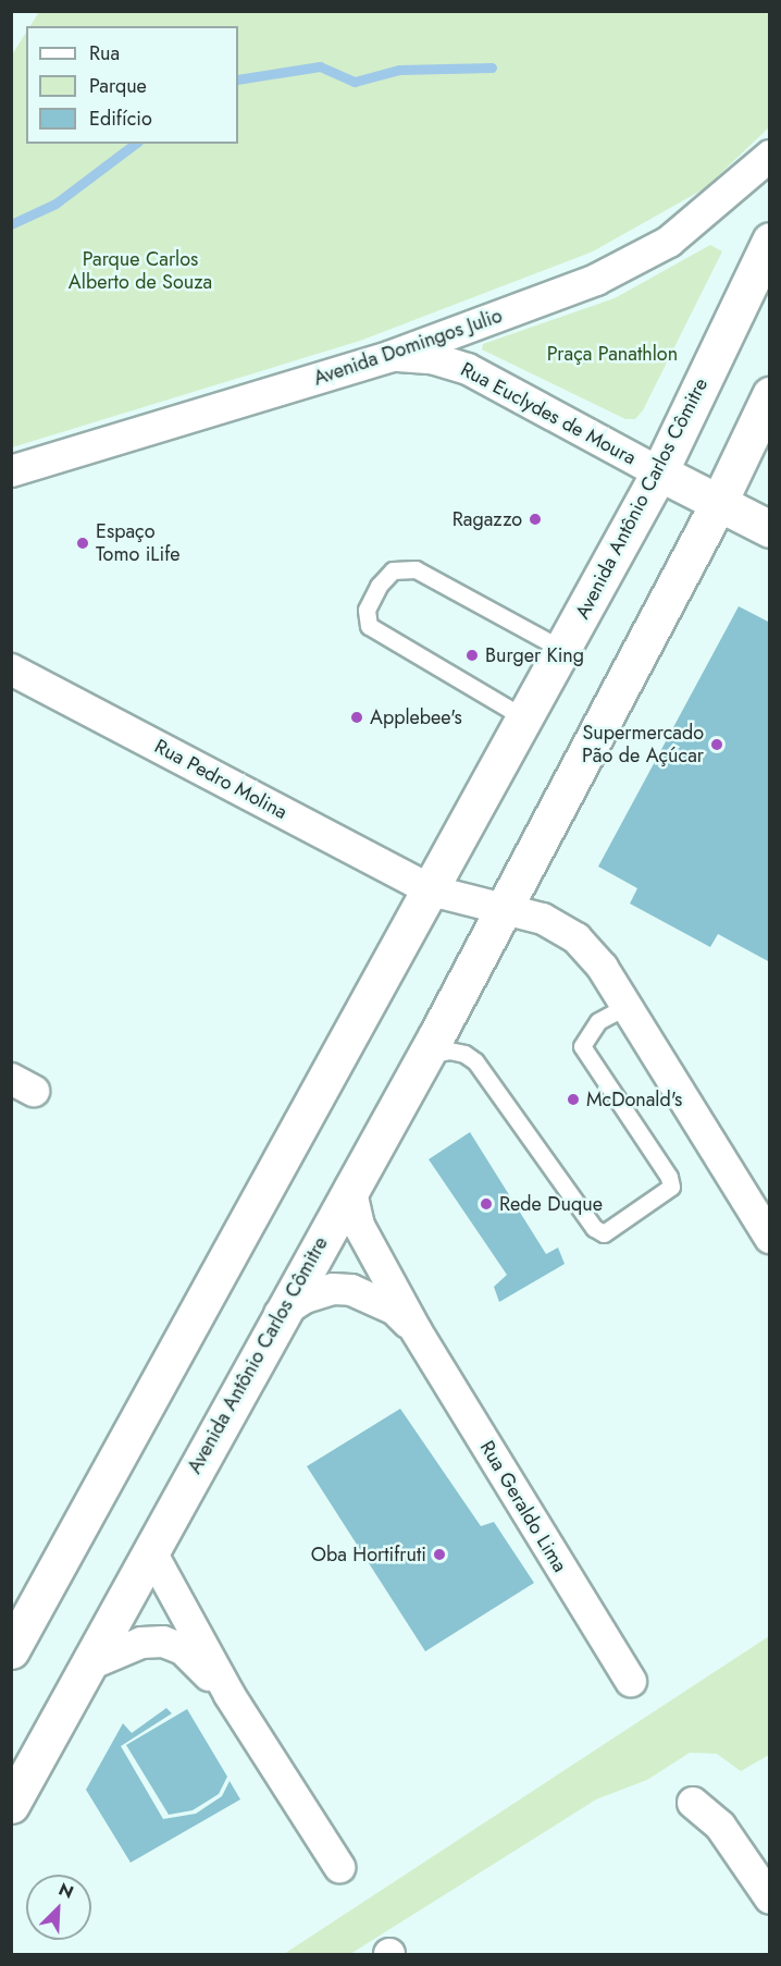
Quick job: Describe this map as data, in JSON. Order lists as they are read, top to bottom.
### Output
{
  "streets": {
    "main road": ["Rua Euclydes de Moura", "Avenida Antônio Carlos Cômitre"],
    "street": ["Avenida Domingos Julio", "Rua Pedro Molina", "Rua Geraldo Lima"]
  },
  "crossings": [
    ["Avenida Domingos Julio", "Rua Euclydes de Moura"],
    ["Rua Euclydes de Moura", "Avenida Antônio Carlos Cômitre"],
    ["Avenida Antônio Carlos Cômitre", "Rua Pedro Molina"],
    ["Avenida Antônio Carlos Cômitre", "Rua Geraldo Lima"]
  ],
  "parks": ["Parque Carlos Alberto de Souza", "Praça Panathlon"],
  "places": [
    "Ragazzo",
    "Espaço Tomo iLife",
    "Burger King",
    "Applebee's",
    "Supermercado Pão de Açúcar",
    "McDonald's",
    "Rede Duque",
    "Oba Hortifruti"
  ],
  "legend": ["Rua", "Parque", "Edifício"],
  "north": "top right"
}
